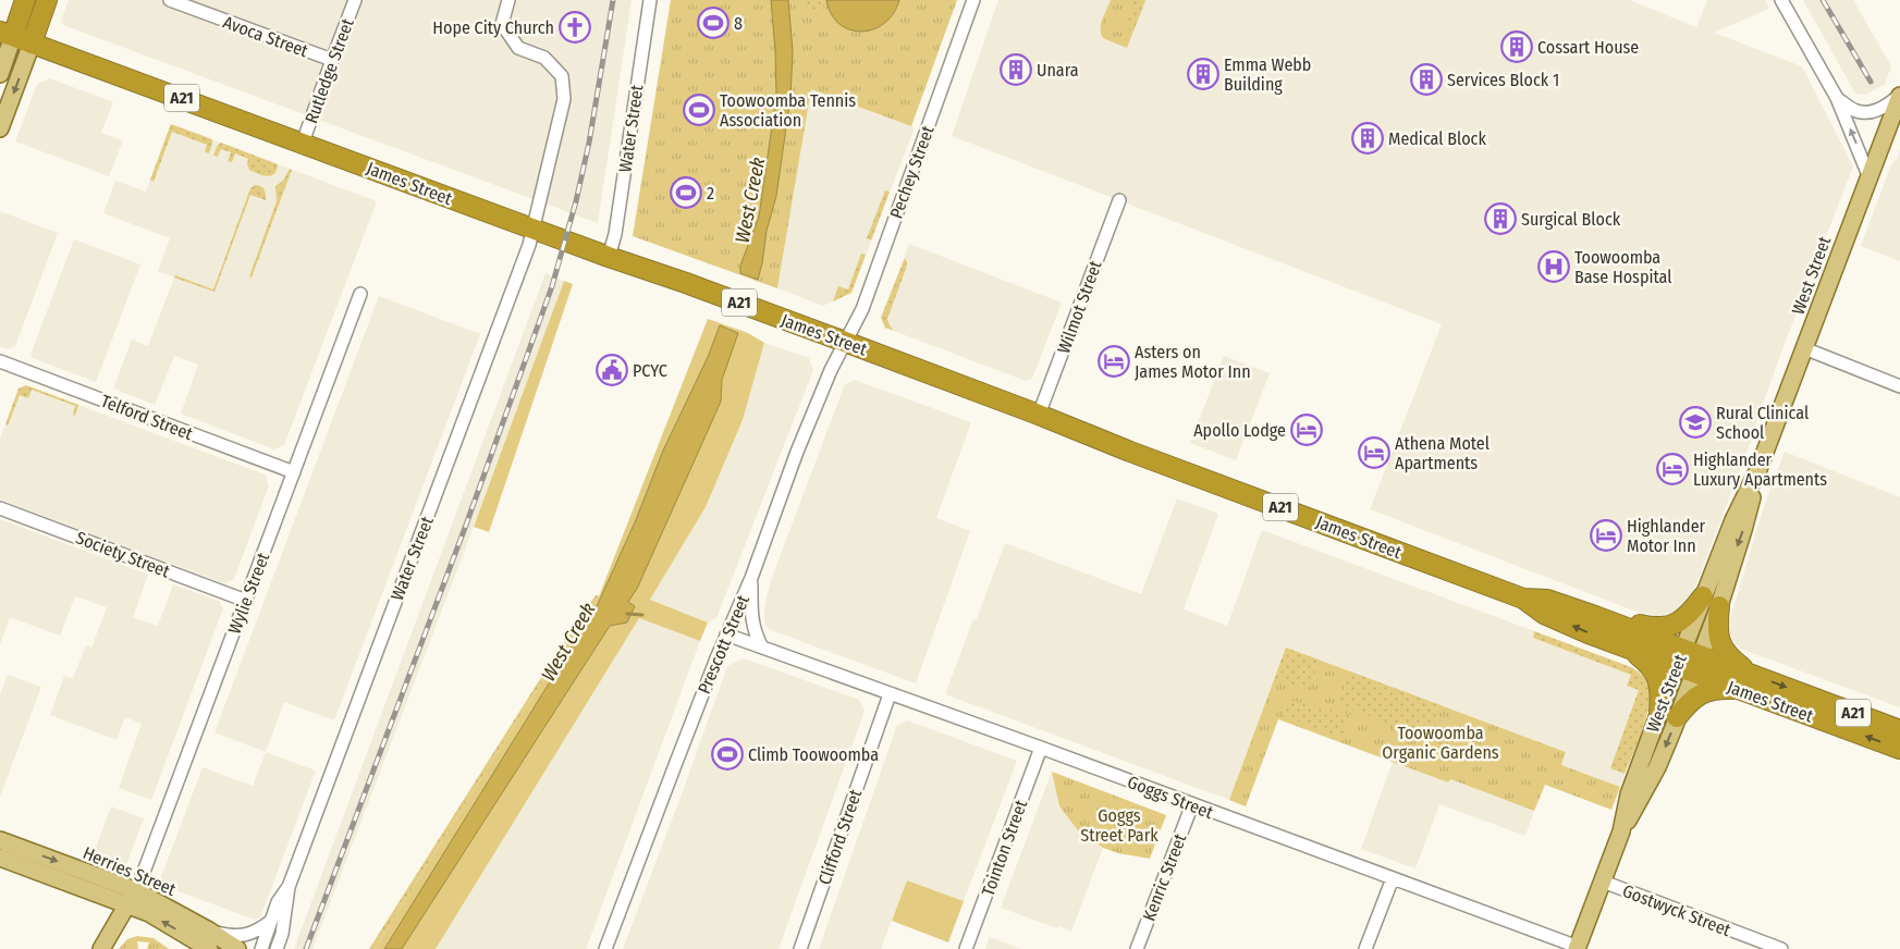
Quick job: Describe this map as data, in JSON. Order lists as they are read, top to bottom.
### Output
{
  "streets": {
    "highway": ["A21", "James Street"],
    "main road": ["West Street", "Herries Street"],
    "street": [
      "Avoca Street",
      "Rutledge Street",
      "Water Street",
      "Pechey Street",
      "Wilmot Street",
      "Telford Street",
      "Society Street",
      "Wylie Street",
      "Prescott Street",
      "Goggs Street",
      "Clifford Street",
      "Tointon Street",
      "Kenric Street",
      "Gostwyck Street"
    ]
  },
  "crossings": [
    ["Avoca Street", "Rutledge Street"],
    ["Rutledge Street", "James Street"],
    ["Water Street", "James Street"],
    ["Pechey Street", "James Street"],
    ["Pechey Street", "Prescott Street"],
    ["James Street", "West Street"],
    ["James Street", "Wilmot Street"],
    ["James Street", "Prescott Street"],
    ["West Street", "Goggs Street"],
    ["West Street", "Gostwyck Street"],
    ["Telford Street", "Wylie Street"],
    ["Society Street", "Wylie Street"],
    ["Wylie Street", "Herries Street"],
    ["Prescott Street", "Goggs Street"],
    ["Goggs Street", "Clifford Street"],
    ["Goggs Street", "Tointon Street"],
    ["Goggs Street", "Kenric Street"]
  ],
  "water": ["West Creek"],
  "parks": ["Toowoomba Organic Gardens", "Goggs Street Park"],
  "places": {
    "sports": [
      "8",
      "Toowoomba Tennis Association",
      "2",
      "Climb Toowoomba"
    ],
    "church": ["Hope City Church"],
    "building": [
      "Cossart House",
      "Unara",
      "Emma Webb Building",
      "Services Block 1",
      "Medical Block",
      "Surgical Block"
    ],
    "hospital": ["Toowoomba Base Hospital"],
    "hotel": [
      "Asters on James Motor Inn",
      "Apollo Lodge",
      "Athena Motel Apartments",
      "Highlander Luxury Apartments",
      "Highlander Motor Inn"
    ],
    "public building": ["PCYC"],
    "school or university": ["Rural Clinical School"]
  }
}
